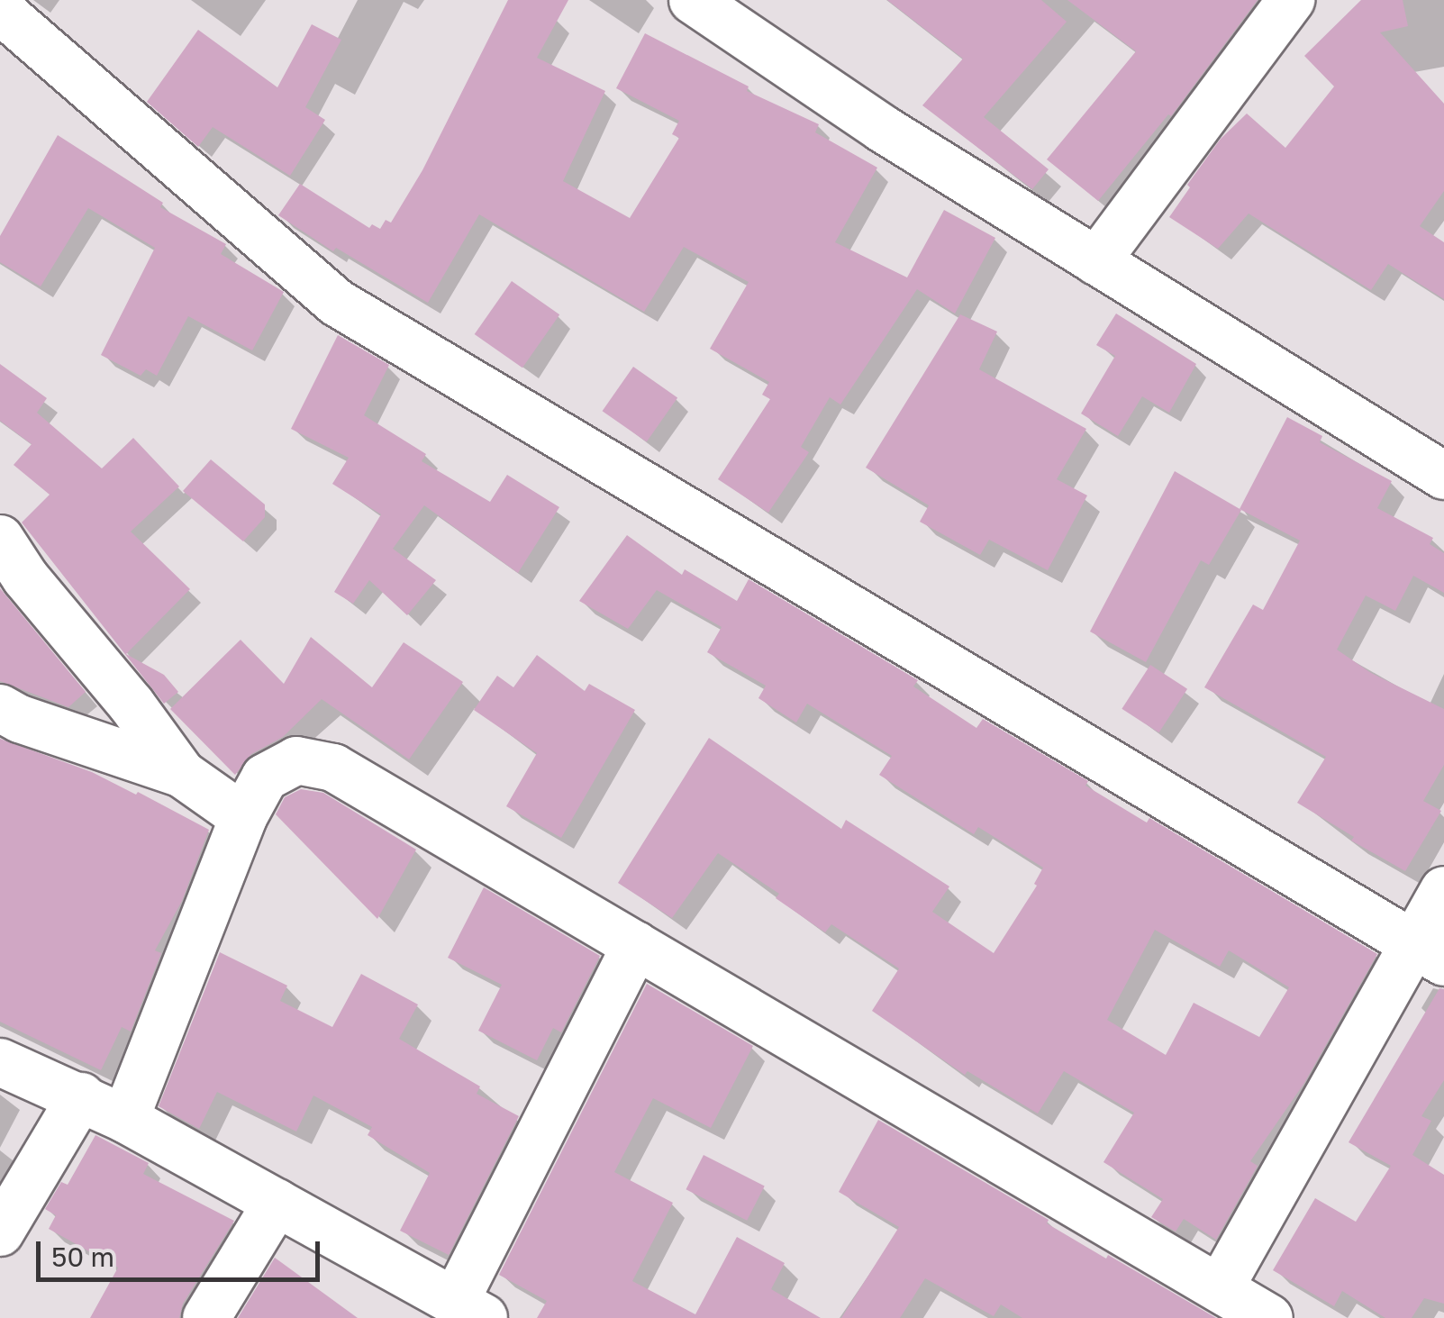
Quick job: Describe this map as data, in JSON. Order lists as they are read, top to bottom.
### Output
{
  "scale_bar": "50 m"
}
